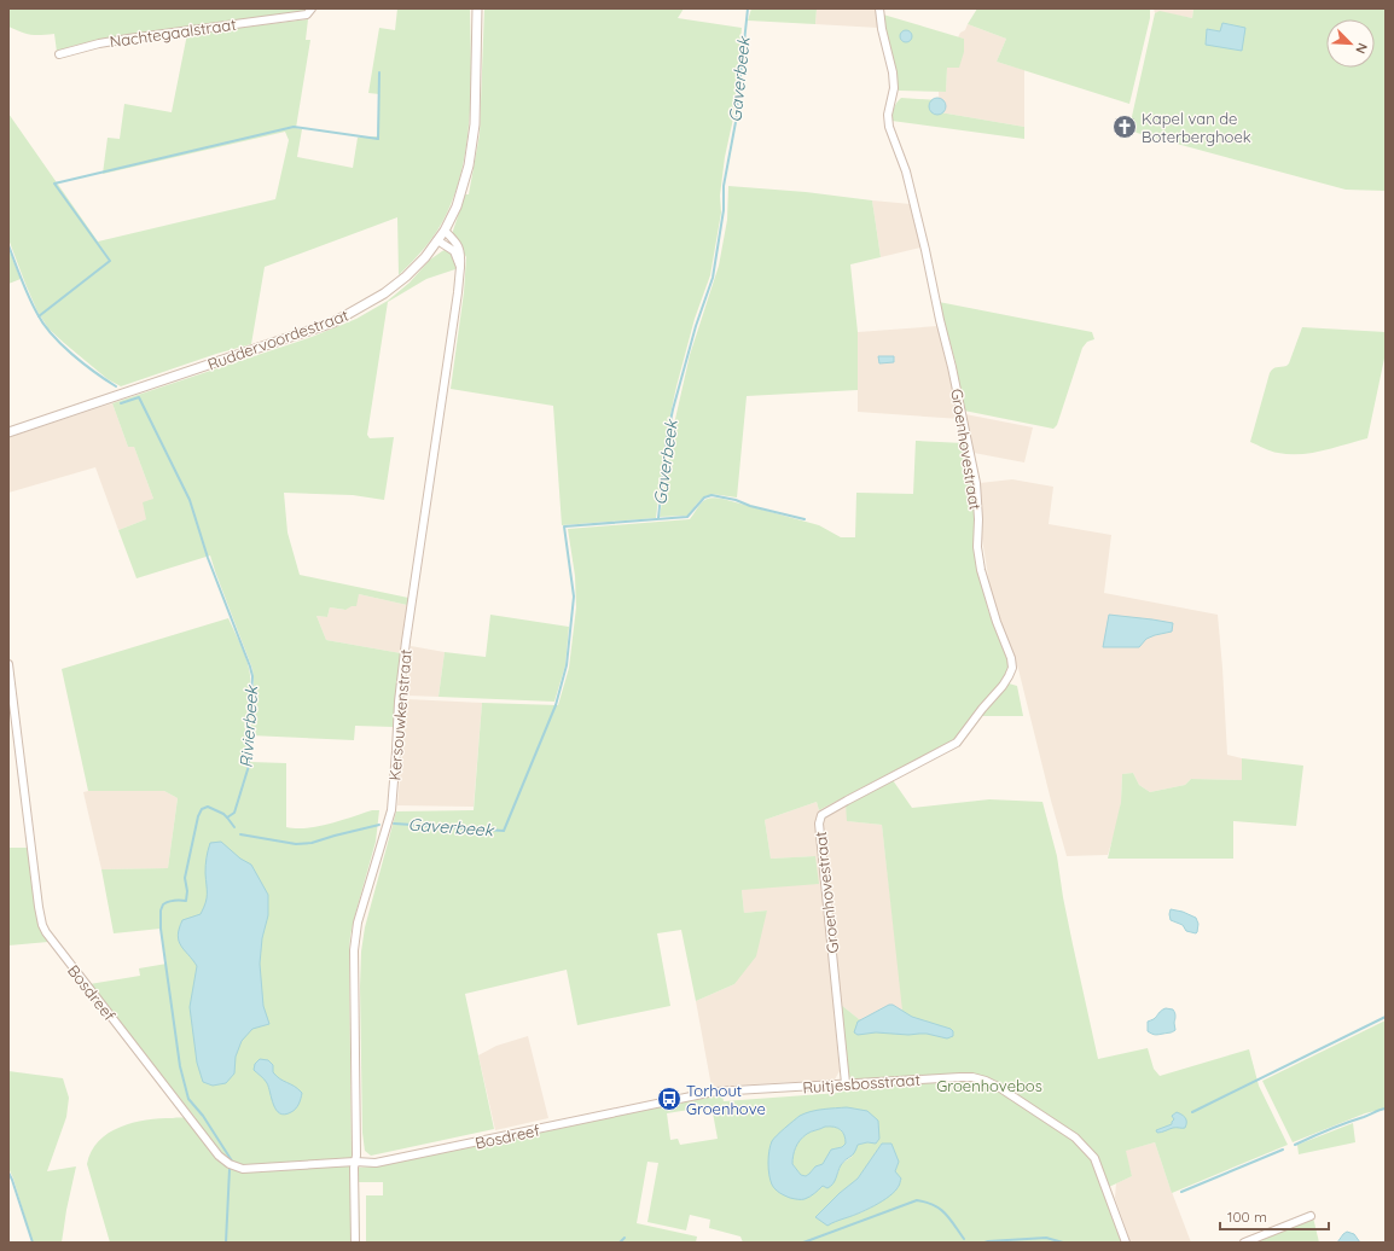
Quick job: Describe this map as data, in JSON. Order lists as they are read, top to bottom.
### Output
{
  "streets": {
    "street": [
      "Nachtegaalstraat",
      "Ruddervoordestraat",
      "Groenhovestraat",
      "Kersouwkenstraat",
      "Bosdreef",
      "Ruitjesbosstraat"
    ]
  },
  "crossings": [
    ["Ruddervoordestraat", "Kersouwkenstraat"],
    ["Groenhovestraat", "Ruitjesbosstraat"],
    ["Kersouwkenstraat", "Bosdreef"],
    ["Bosdreef", "Ruitjesbosstraat"]
  ],
  "water": ["Gaverbeek", "Rivierbeek"],
  "parks": ["Groenhovebos"],
  "places": {
    "church": ["Kapel van de Boterberghoek"],
    "bus stop": ["Torhout Groenhove"]
  },
  "scale_bar": "100 m",
  "north": "bottom right"
}
